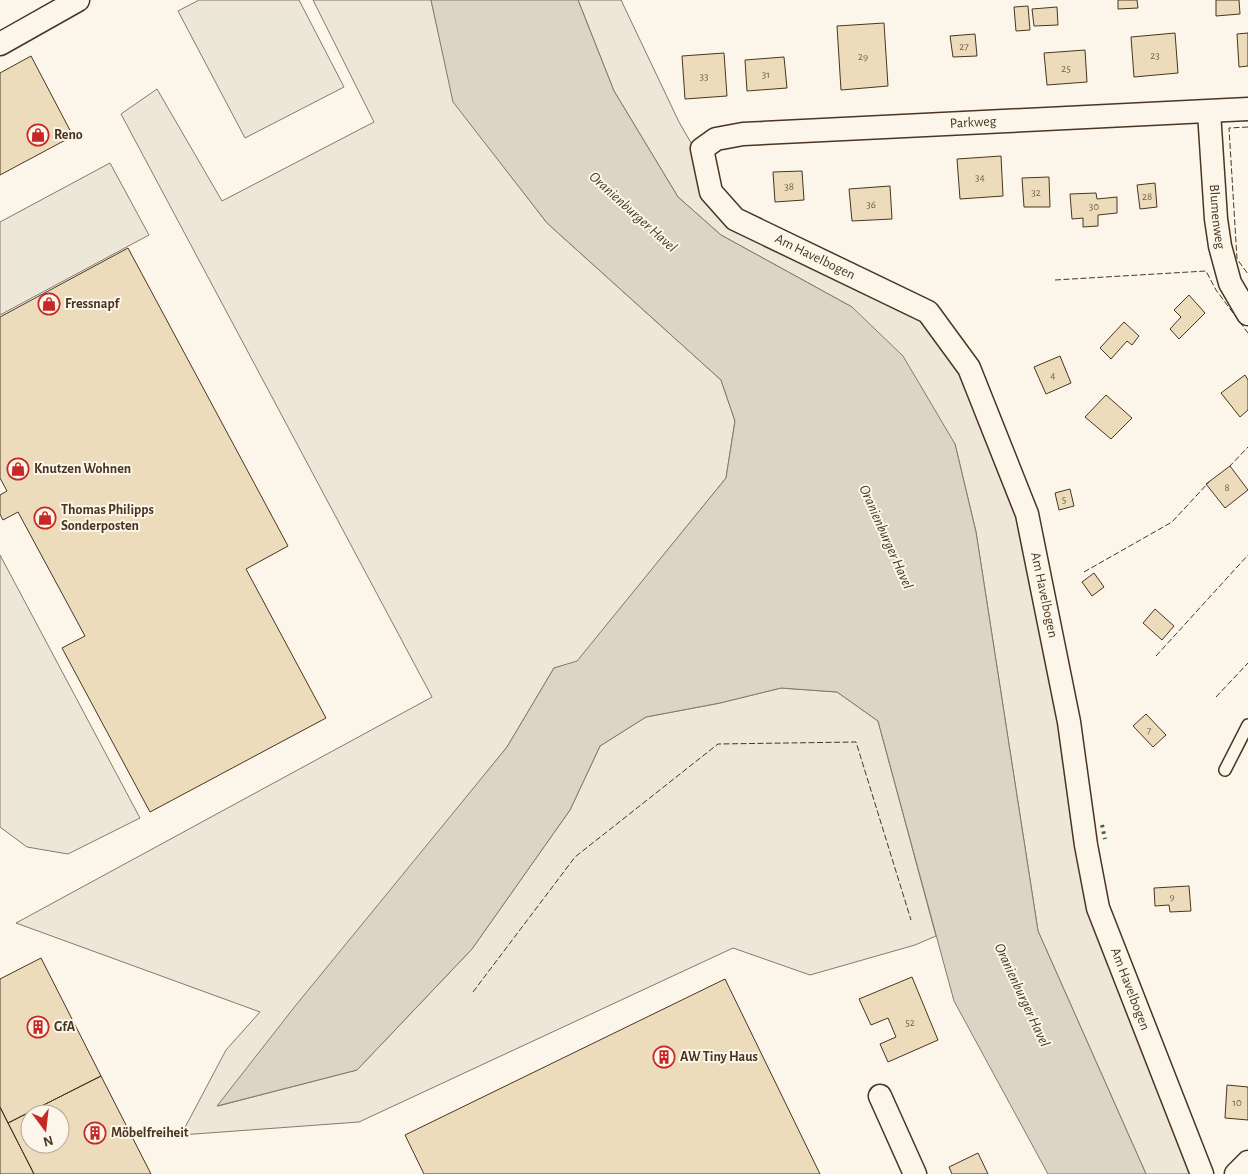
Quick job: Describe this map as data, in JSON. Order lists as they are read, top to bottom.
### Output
{
  "streets": {
    "street": ["Parkweg", "Blumenweg", "Am Havelbogen"]
  },
  "crossings": [
    ["Parkweg", "Blumenweg"],
    ["Parkweg", "Am Havelbogen"]
  ],
  "water": ["Oranienburger Havel"],
  "places": {
    "shop": [
      "Reno",
      "Fressnapf",
      "Knutzen Wohnen",
      "Thomas Philipps Sonderposten"
    ],
    "building": ["GfA", "AW Tiny Haus", "Möbelfreiheit"]
  },
  "house_numbers": [
    "27",
    "23",
    "29",
    "25",
    "31",
    "33",
    "34",
    "38",
    "32",
    "28",
    "36",
    "30",
    "4",
    "8",
    "5",
    "7",
    "9",
    "52",
    "10"
  ],
  "north": "bottom"
}
